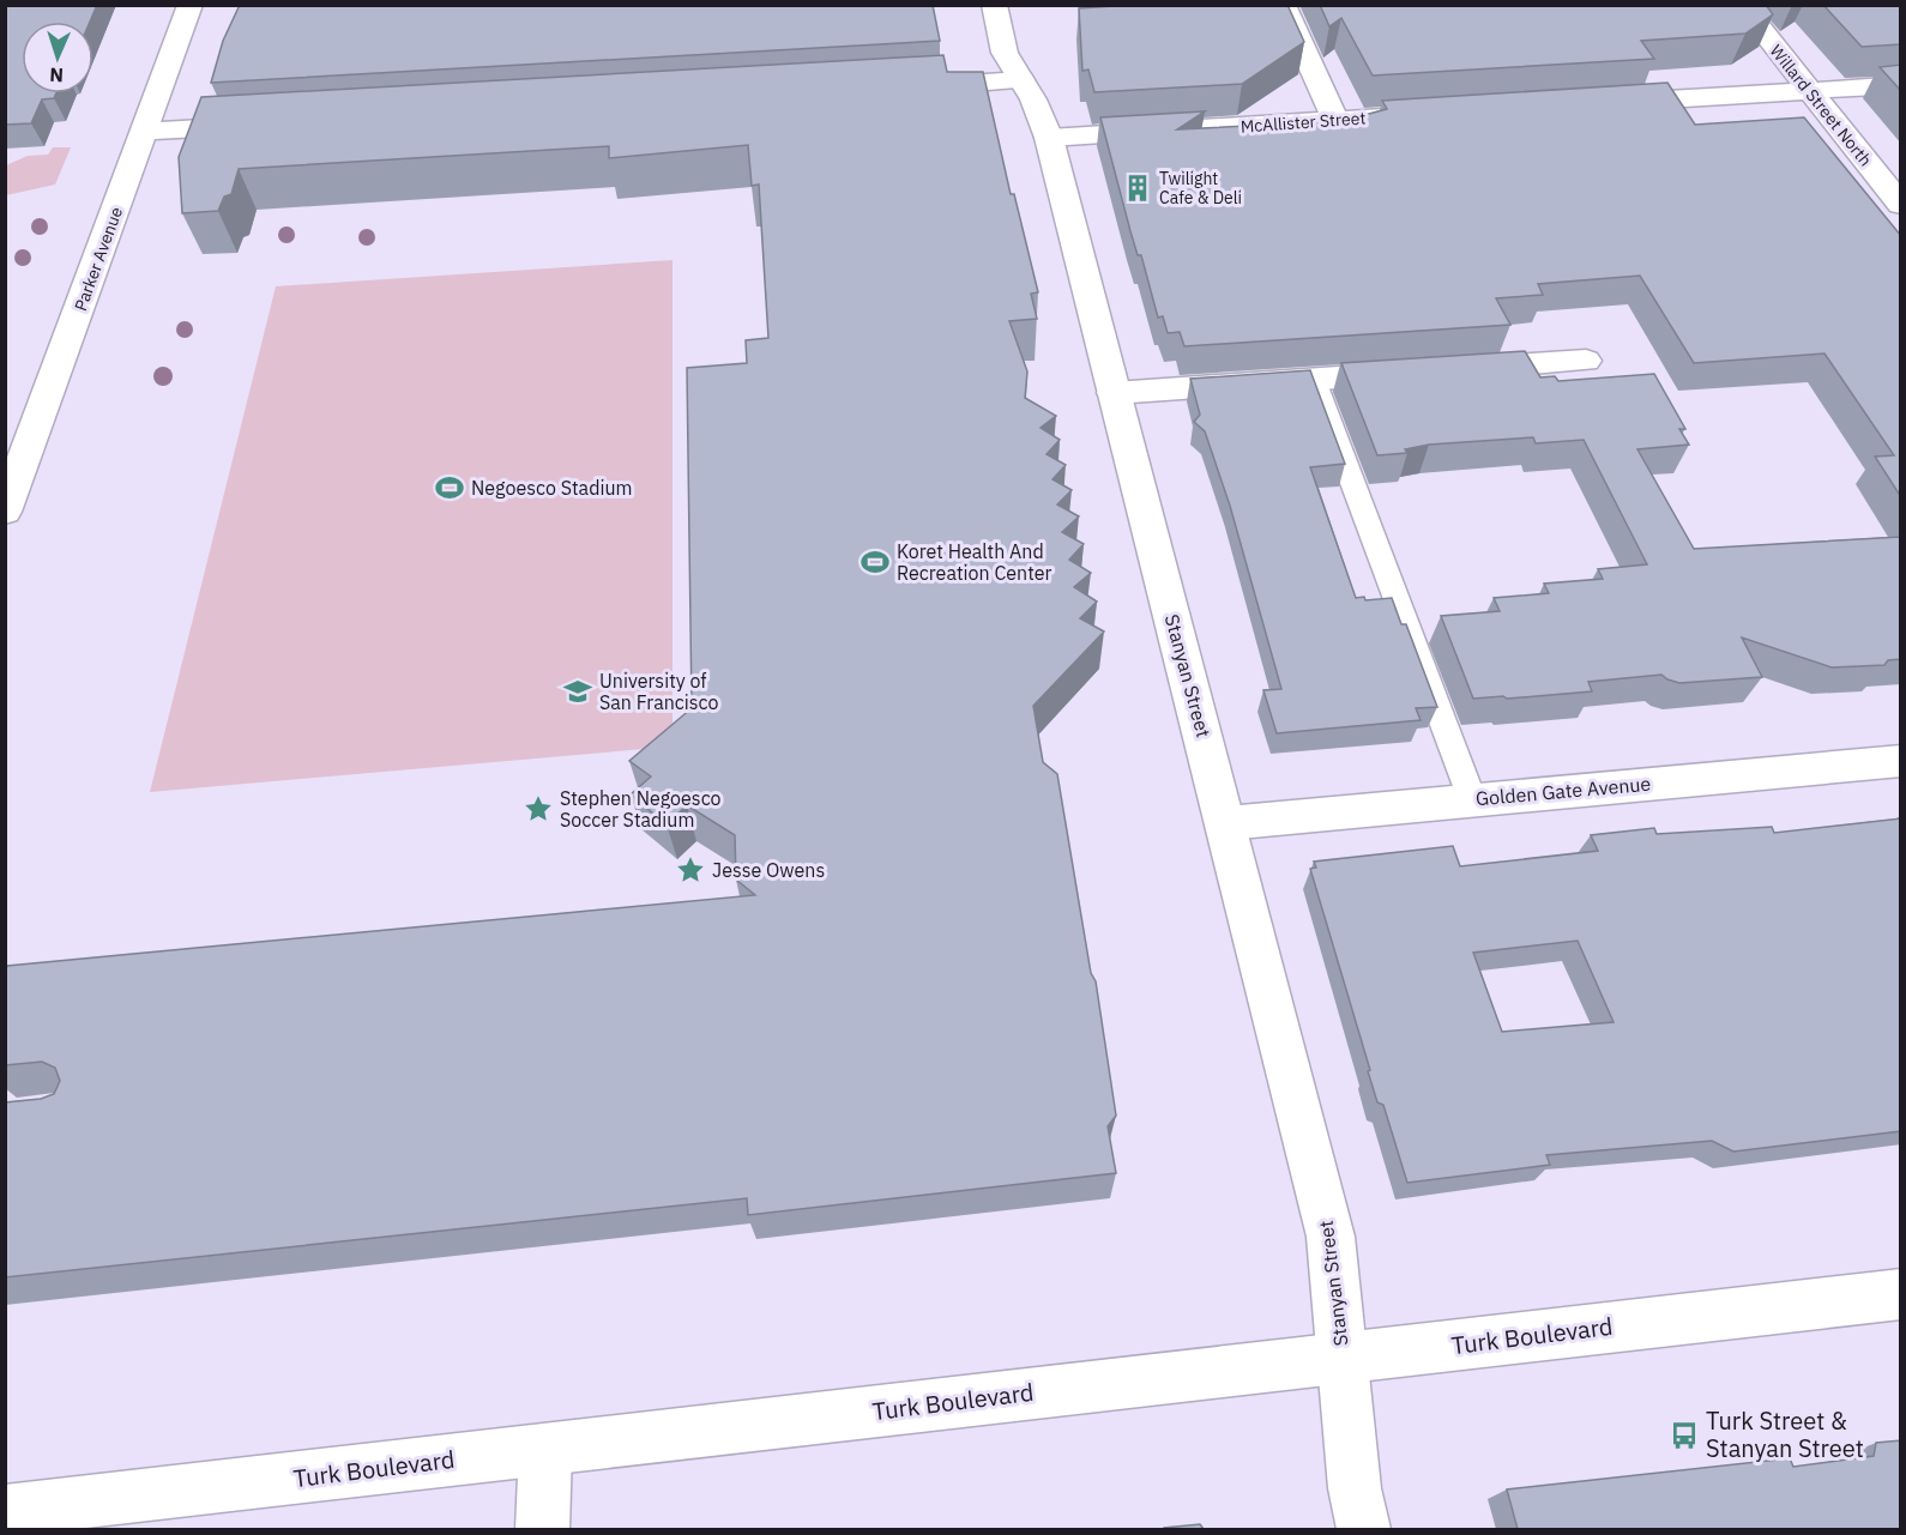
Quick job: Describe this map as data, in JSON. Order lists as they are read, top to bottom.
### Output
{
  "streets": {
    "street": [
      "Willard Street North",
      "McAllister Street",
      "Parker Avenue",
      "Stanyan Street",
      "Golden Gate Avenue",
      "Turk Boulevard"
    ]
  },
  "crossings": [
    ["McAllister Street", "Stanyan Street"],
    ["Stanyan Street", "Golden Gate Avenue"],
    ["Stanyan Street", "Turk Boulevard"]
  ],
  "places": {
    "building": ["Twilight Cafe & Deli"],
    "sports": ["Negoesco Stadium", "Koret Health And Recreation Center"],
    "school or university": ["University of San Francisco"],
    "place": ["Stephen Negoesco Soccer Stadium", "Jesse Owens"],
    "bus stop": ["Turk Street & Stanyan Street"]
  },
  "north": "bottom"
}
